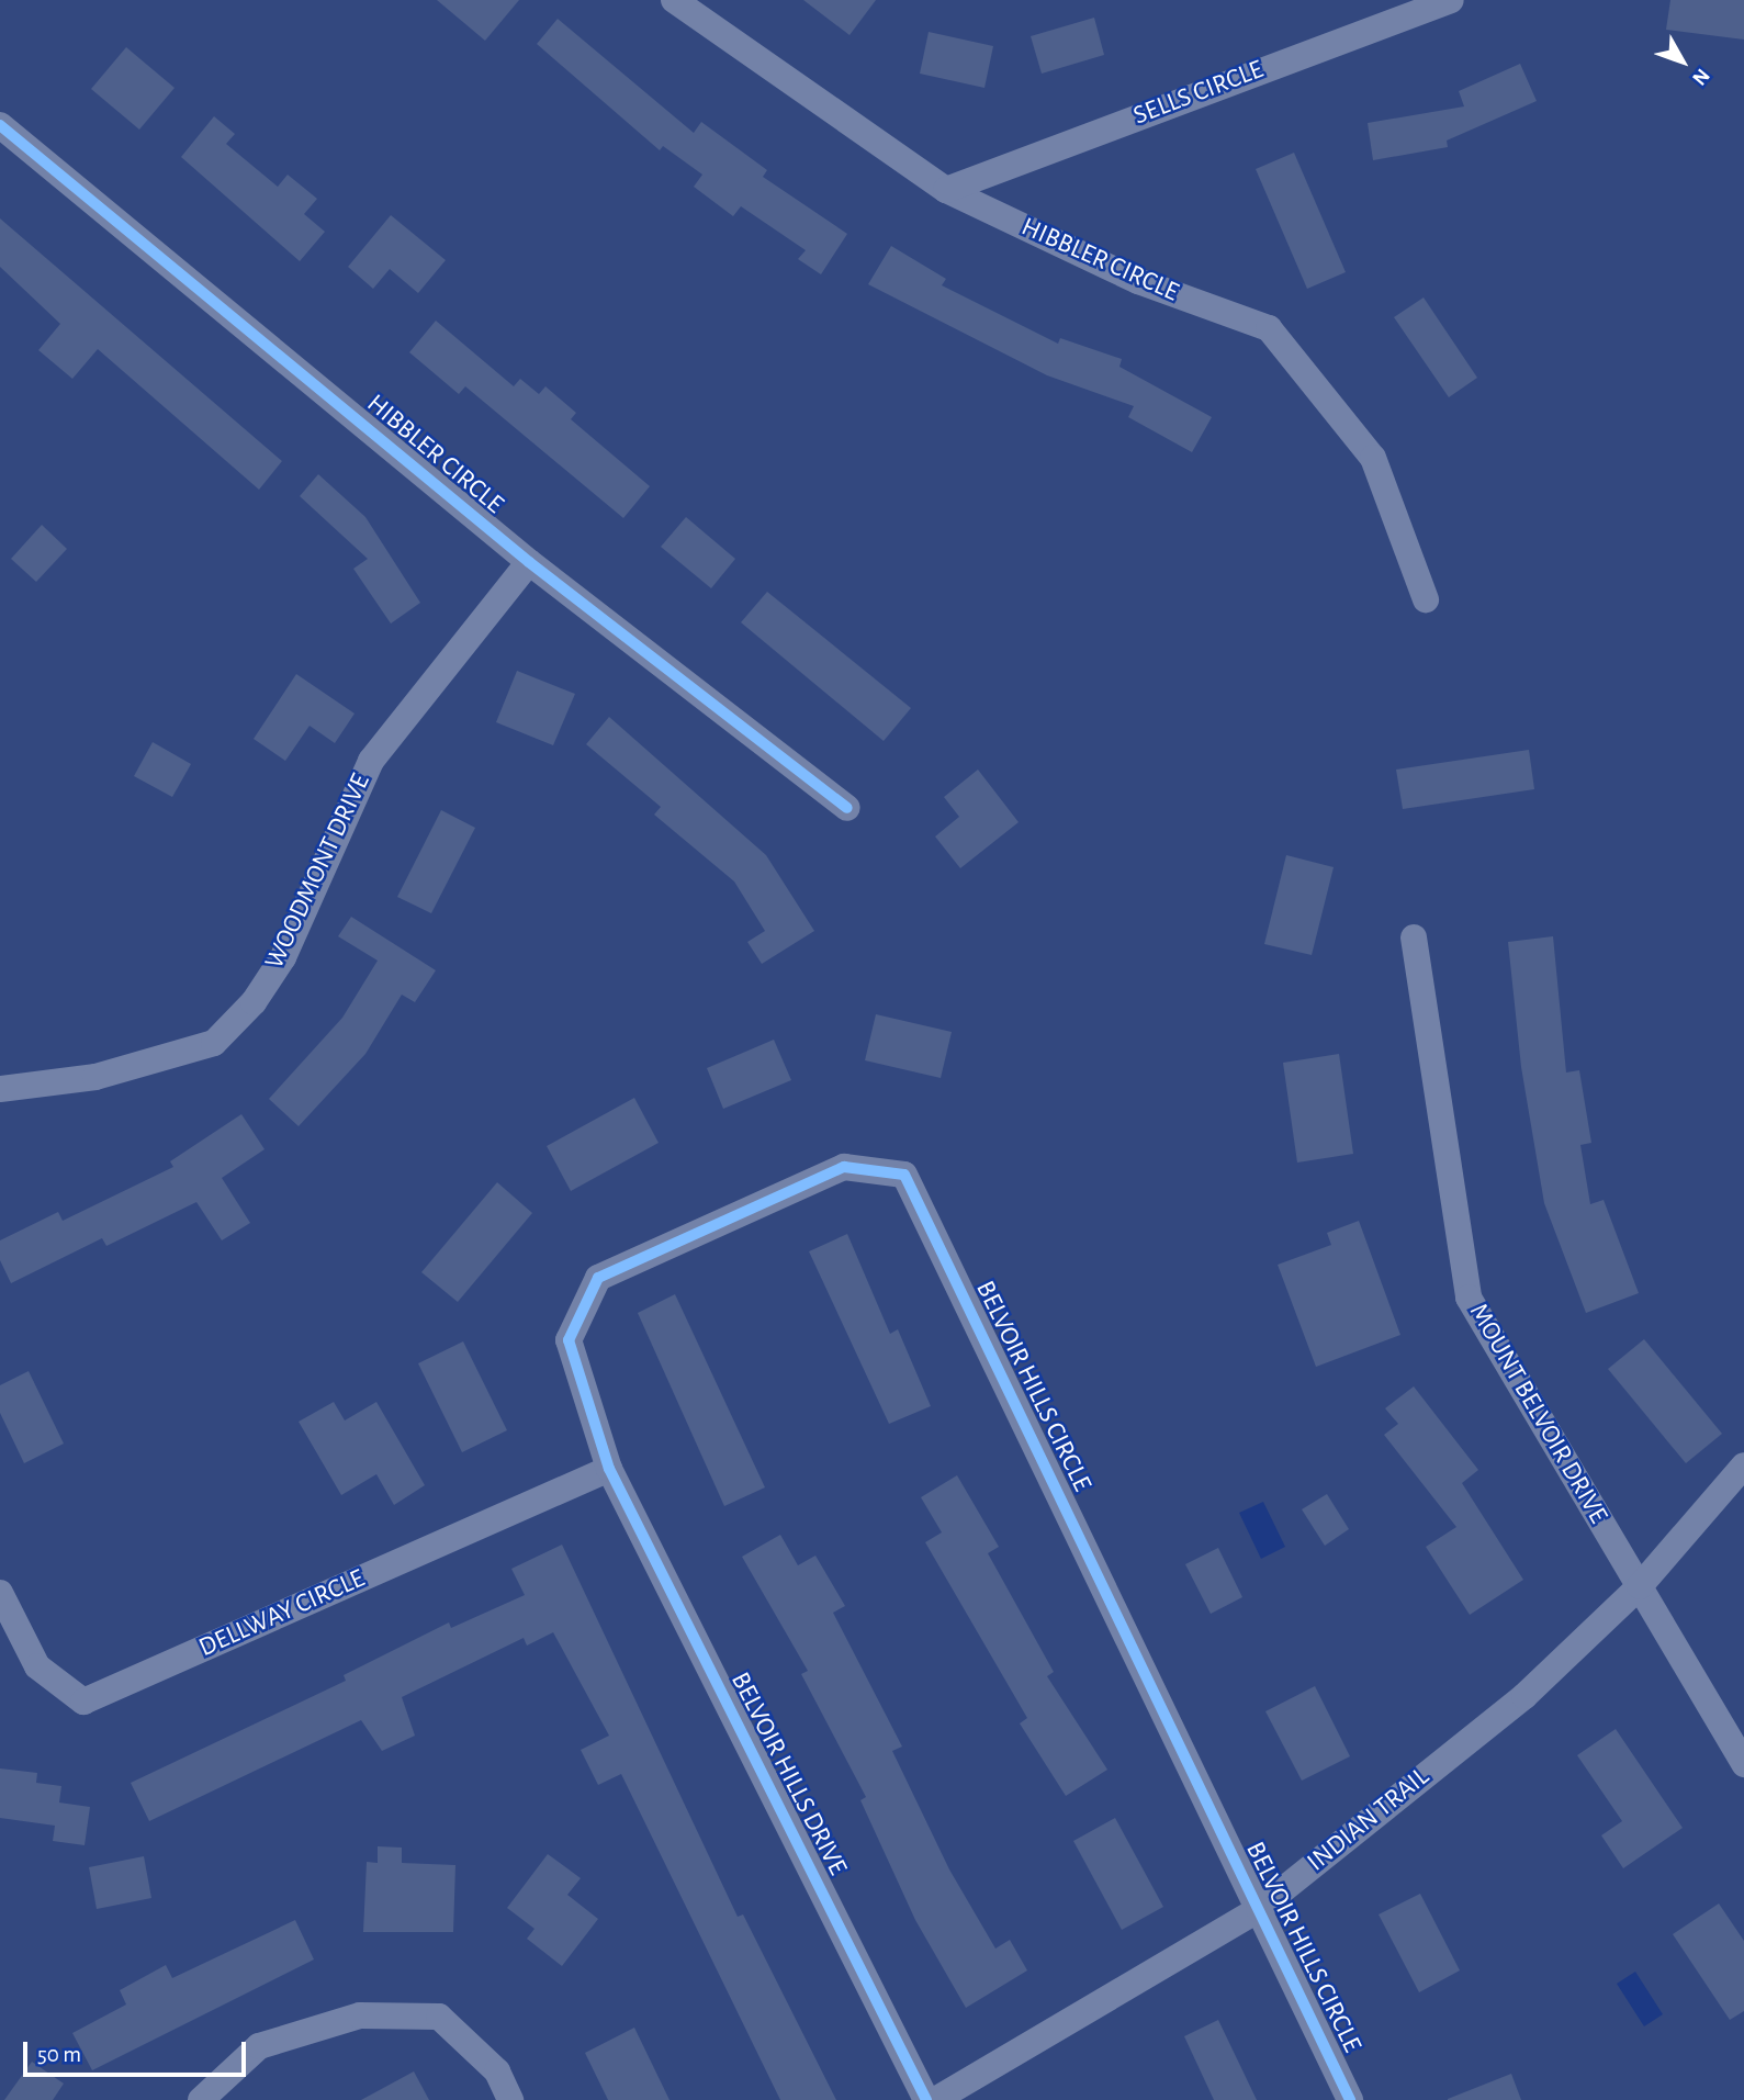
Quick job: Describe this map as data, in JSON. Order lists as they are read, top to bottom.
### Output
{
  "streets": {
    "street": [
      "SELLS CIRCLE",
      "HIBBLER CIRCLE",
      "WOODMONT DRIVE",
      "BELVOIR HILLS CIRCLE",
      "MOUNT BELVOIR DRIVE",
      "DELLWAY CIRCLE",
      "BELVOIR HILLS DRIVE",
      "INDIAN TRAIL"
    ]
  },
  "crossings": [
    ["SELLS CIRCLE", "HIBBLER CIRCLE"],
    ["HIBBLER CIRCLE", "WOODMONT DRIVE"],
    ["BELVOIR HILLS CIRCLE", "DELLWAY CIRCLE"],
    ["BELVOIR HILLS CIRCLE", "BELVOIR HILLS DRIVE"],
    ["BELVOIR HILLS CIRCLE", "INDIAN TRAIL"],
    ["MOUNT BELVOIR DRIVE", "INDIAN TRAIL"],
    ["DELLWAY CIRCLE", "BELVOIR HILLS DRIVE"]
  ],
  "scale_bar": "50 m",
  "north": "bottom right"
}
